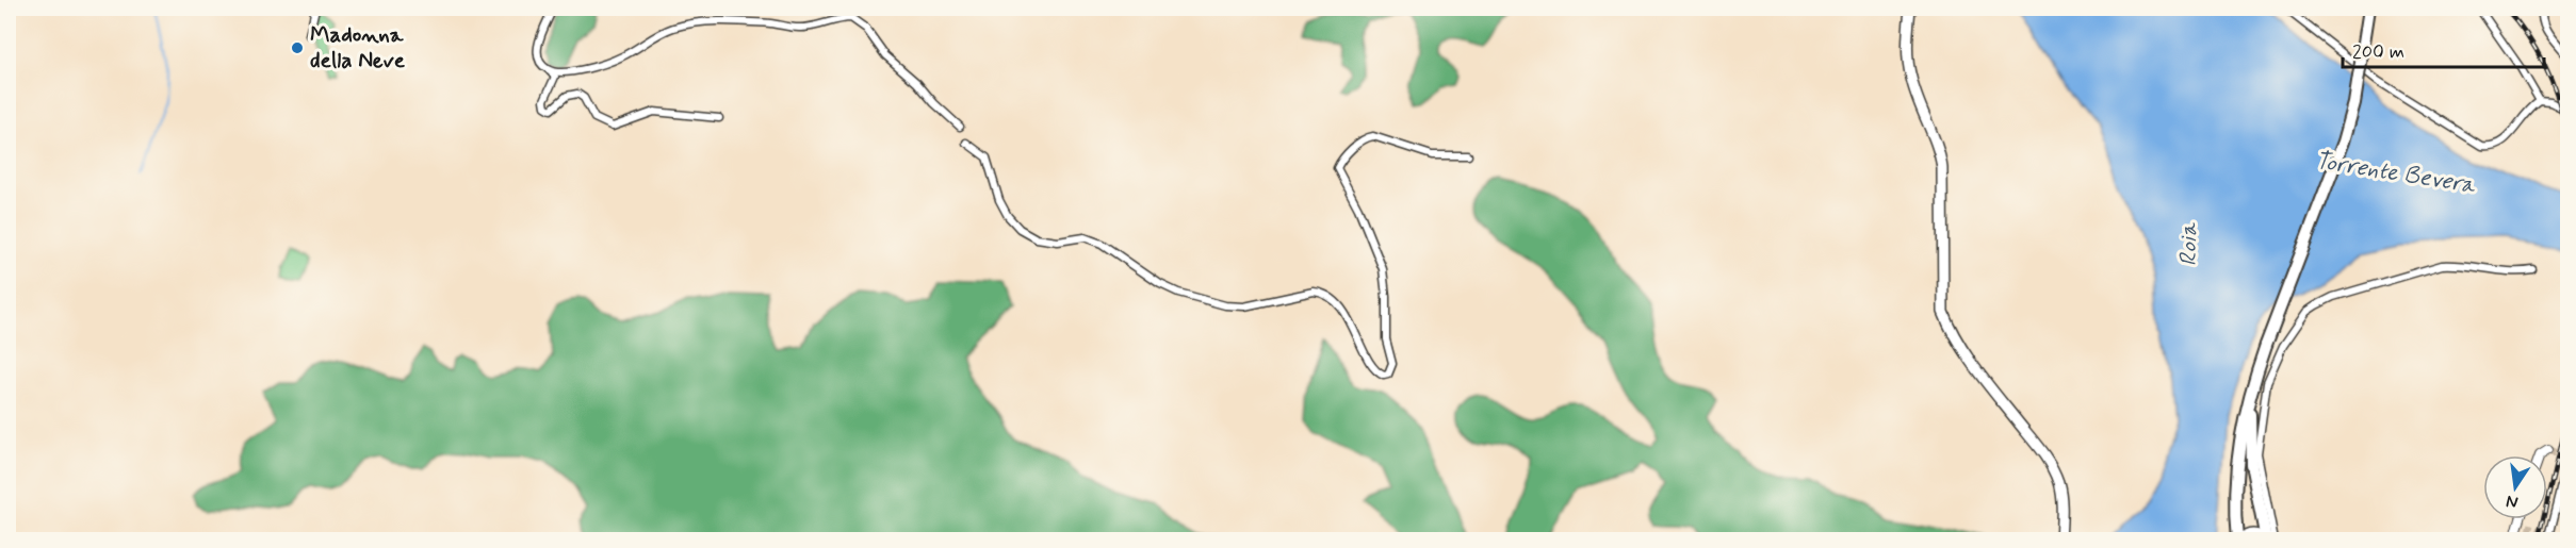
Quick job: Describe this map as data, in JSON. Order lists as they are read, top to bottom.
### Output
{
  "water": ["Torrente Bevera", "Roia"],
  "places": ["Madonna della Neve"],
  "scale_bar": "200 m",
  "north": "bottom"
}
